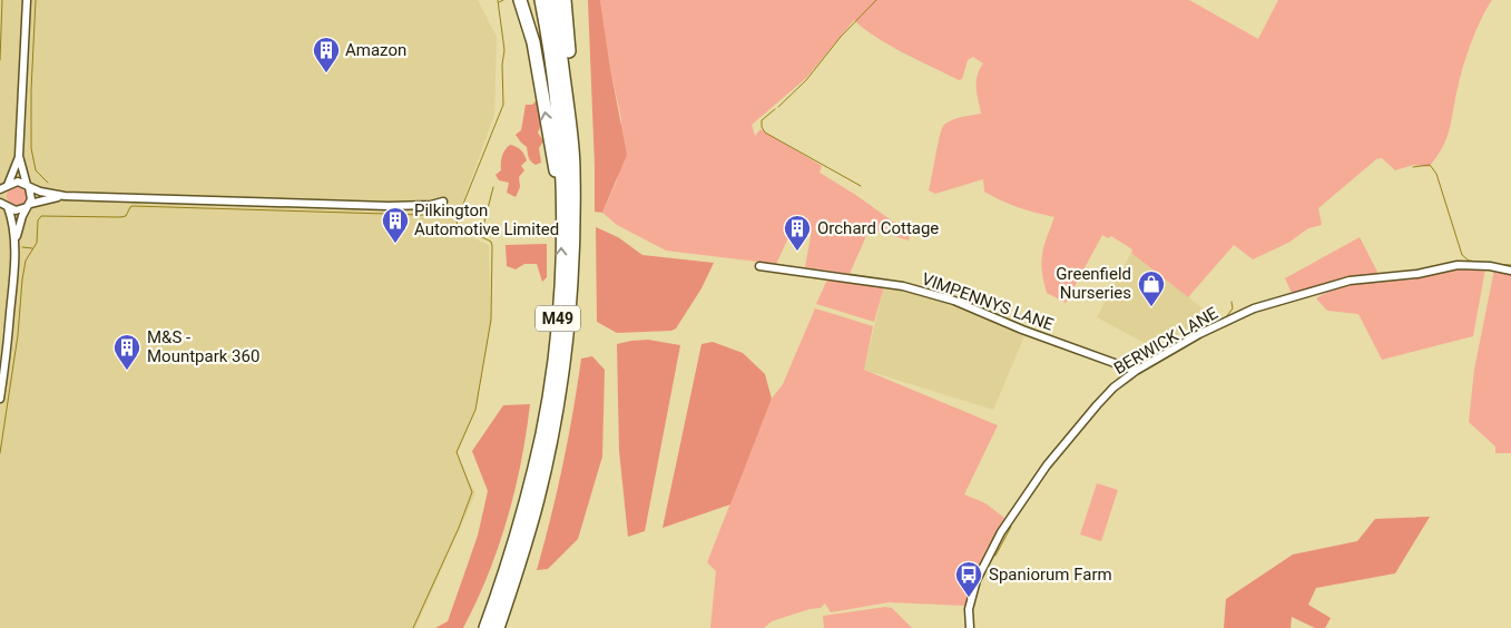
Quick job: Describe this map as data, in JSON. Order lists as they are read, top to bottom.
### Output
{
  "streets": {
    "highway": ["M49"],
    "street": ["VIMPENNYS LANE", "BERWICK LANE"]
  },
  "crossings": [
    ["VIMPENNYS LANE", "BERWICK LANE"]
  ],
  "places": {
    "building": [
      "Amazon",
      "Pilkington Automotive Limited",
      "Orchard Cottage",
      "M&S - Mountpark 360"
    ],
    "shop": ["Greenfield Nurseries"],
    "bus stop": ["Spaniorum Farm"]
  }
}
